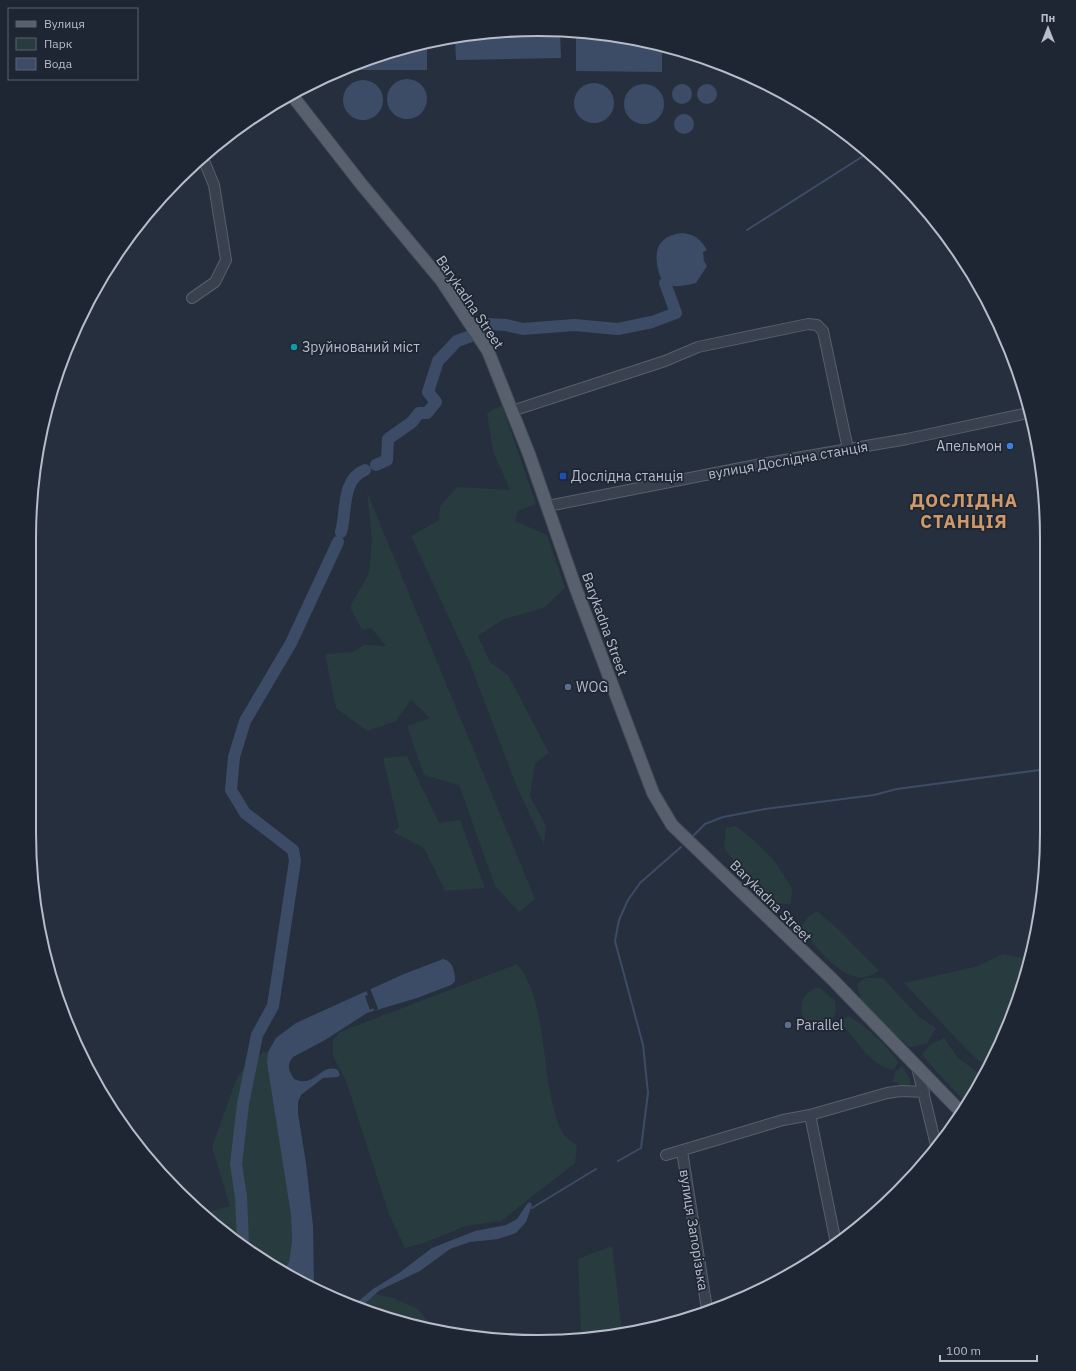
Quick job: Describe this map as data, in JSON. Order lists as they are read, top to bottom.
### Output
{
  "streets": {
    "main road": ["Barykadna Street"],
    "street": ["вулиця Дослідна станція", "вулиця Запорізька"]
  },
  "crossings": [
    ["Barykadna Street", "вулиця Дослідна станція"]
  ],
  "districts": ["ДОСЛІДНА СТАНЦІЯ"],
  "places": {
    "other": [
      "Зруйнований міст",
      "Апельмон",
      "WOG",
      "Parallel"
    ],
    "transit": ["Дослідна станція"]
  },
  "legend": ["Вулиця", "Парк", "Вода"],
  "scale_bar": "100 m",
  "north": "top"
}
